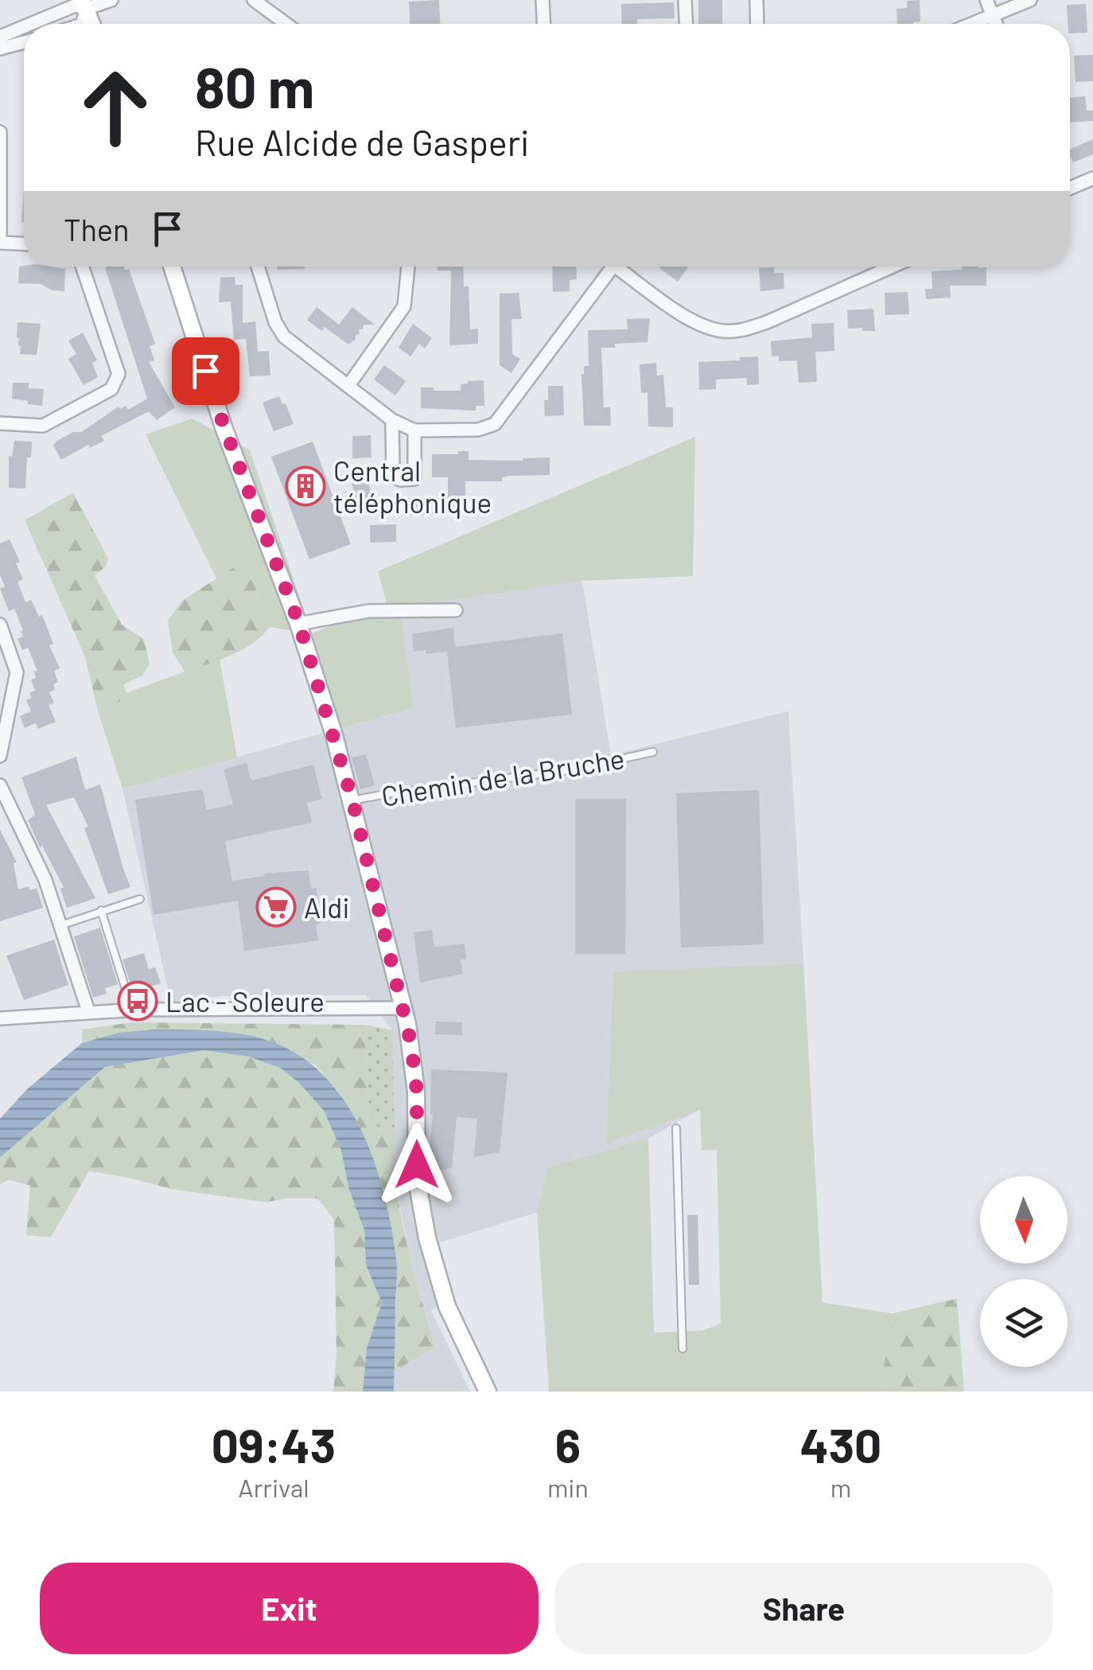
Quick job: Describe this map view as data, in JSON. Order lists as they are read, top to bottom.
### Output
{
  "streets": {
    "lane": ["Chemin de la Bruche"]
  },
  "places": {
    "building": ["Central téléphonique"],
    "supermarket": ["Aldi"],
    "bus stop": ["Lac - Soleure"]
  },
  "north": "bottom",
  "page": {
    "turn": ["80 m", "Rue Alcide de Gasperi"],
    "then": "Then",
    "eta": [
      "09:43",
      "Arrival",
      "6",
      "min",
      "430",
      "m"
    ],
    "buttons": ["Exit", "Share"]
  }
}
